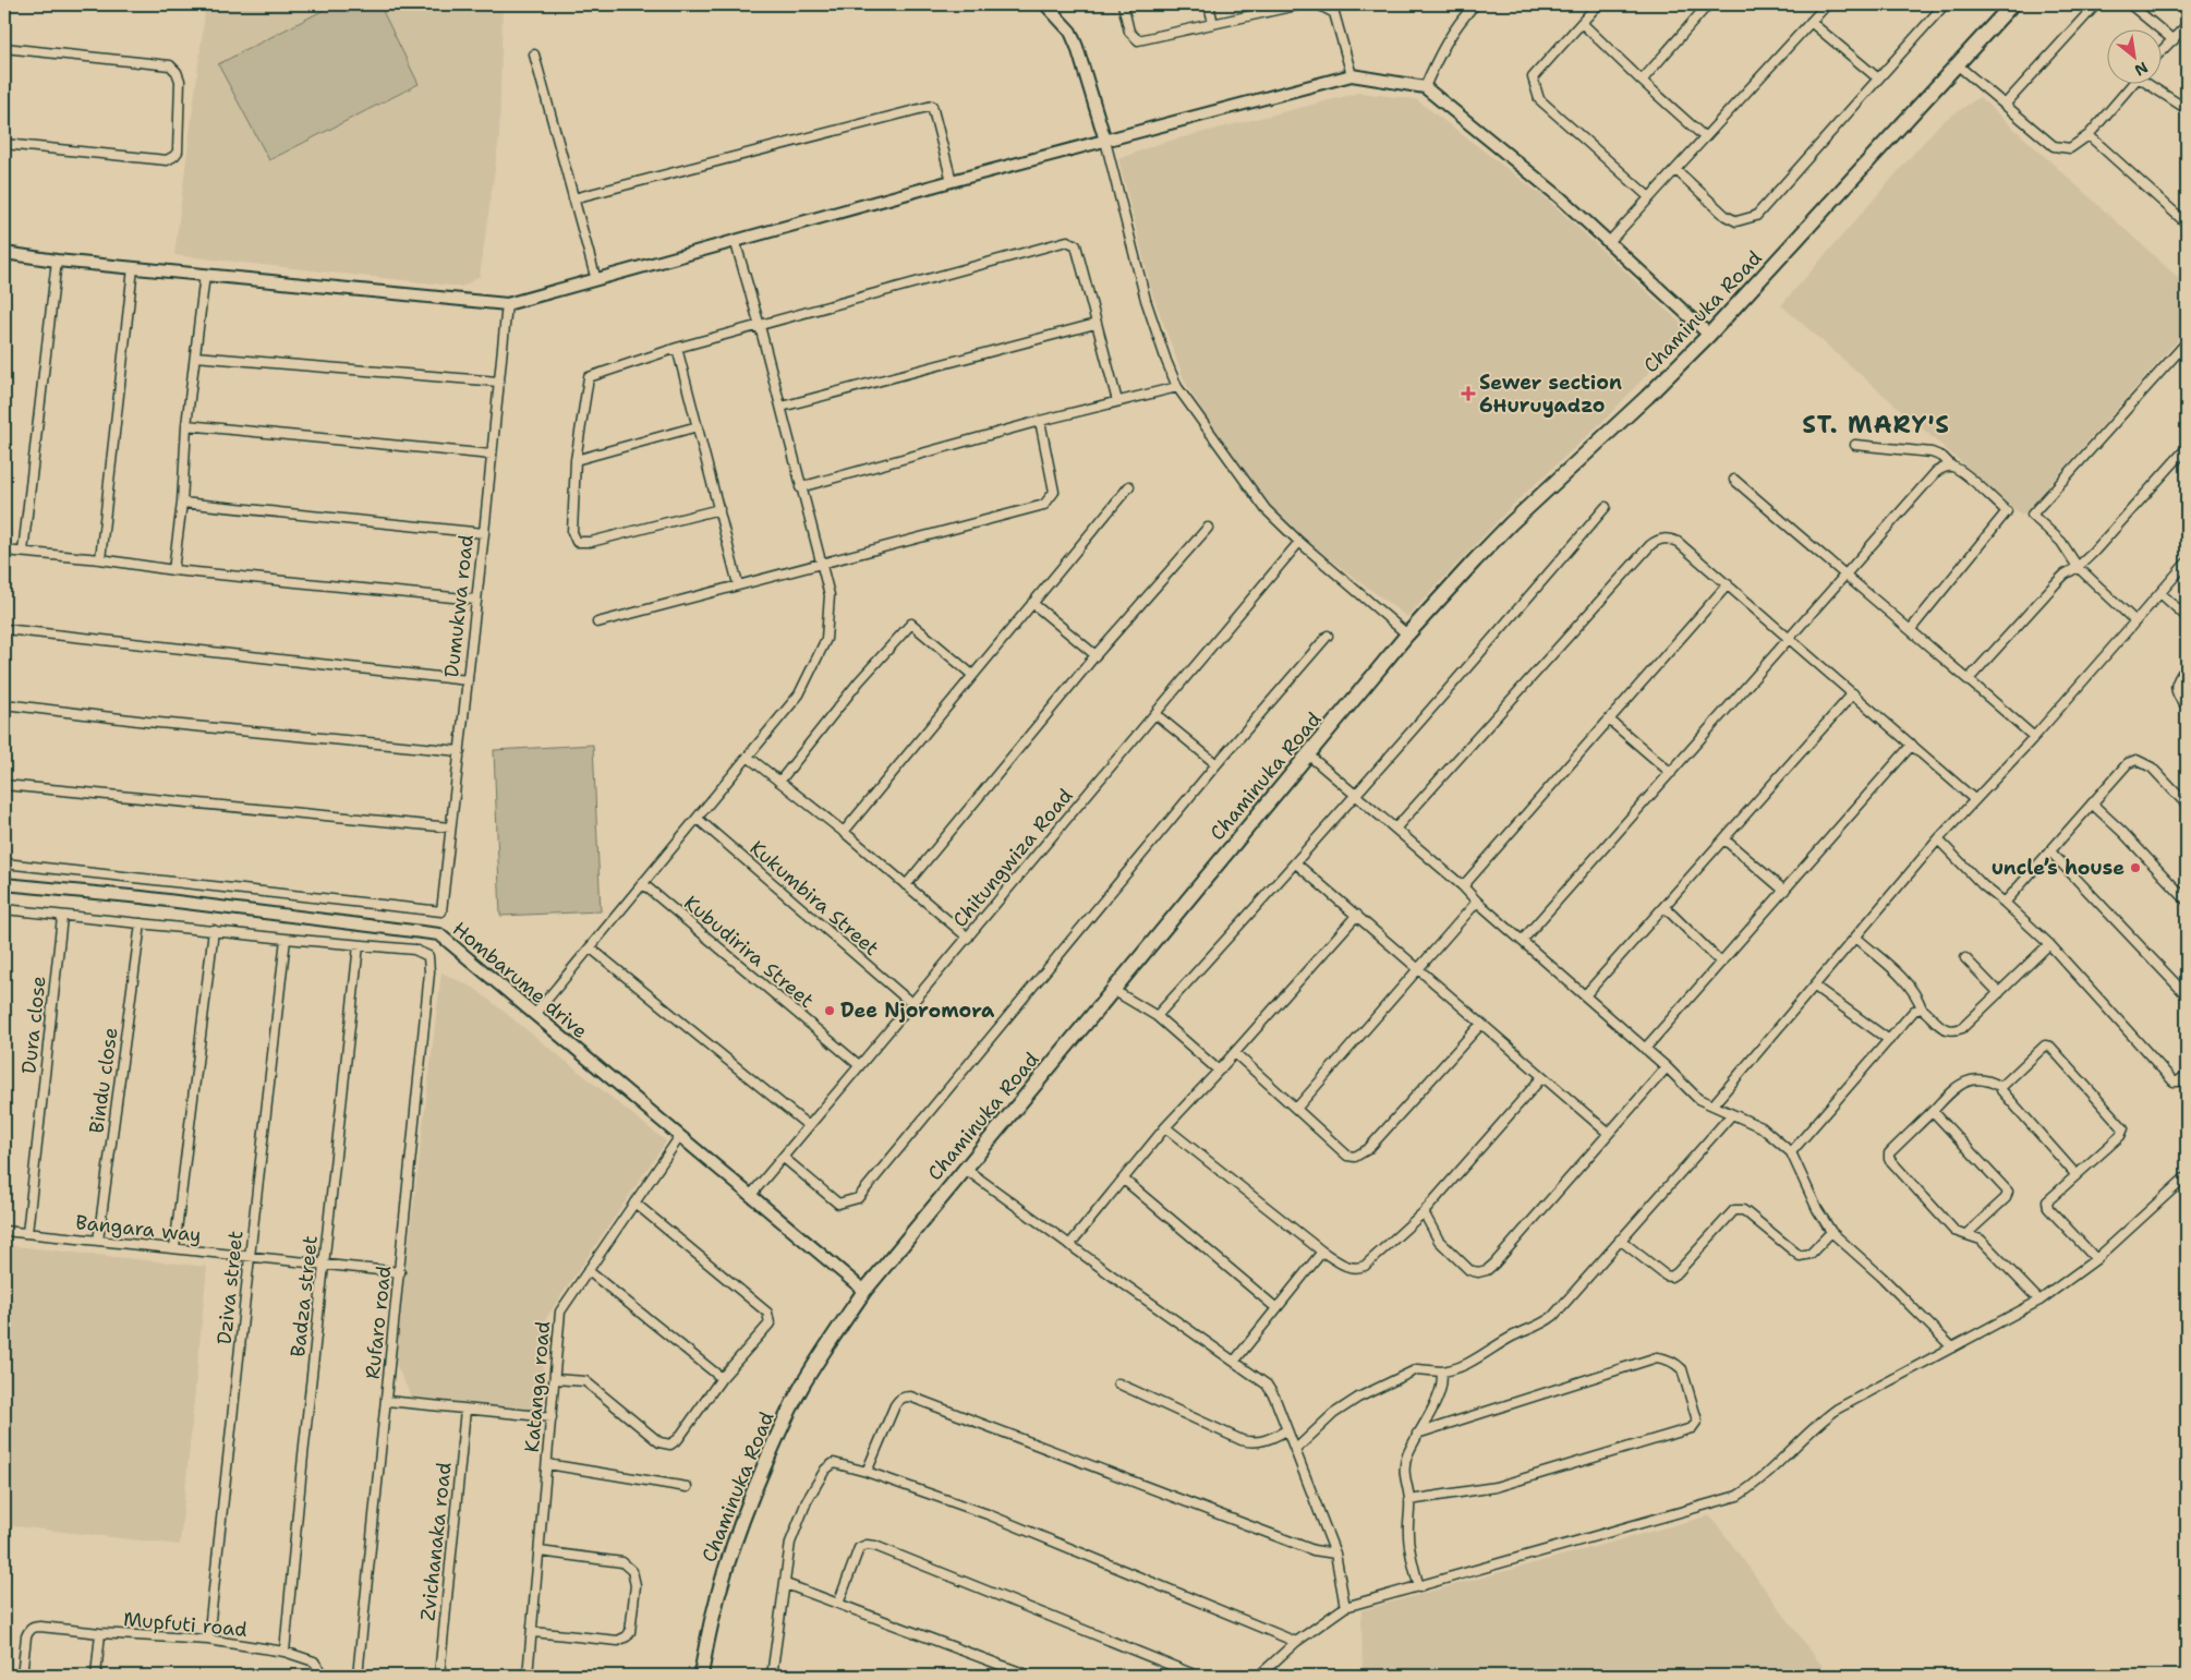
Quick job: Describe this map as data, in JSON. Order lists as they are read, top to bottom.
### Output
{
  "streets": {
    "main road": ["Chaminuka Road"],
    "street": [
      "Dumukwa road",
      "Chitungwiza Road",
      "Kukumbira Street",
      "Kubudirira Street",
      "Hombarume drive",
      "Dura close",
      "Bindu close",
      "Bangara way",
      "Dziva street",
      "Badza street",
      "Rufaro road",
      "Katanga road",
      "Zvichanaka road",
      "Mupfuti road"
    ]
  },
  "crossings": [
    ["Chaminuka Road", "Hombarume drive"],
    ["Chitungwiza Road", "Kukumbira Street"],
    ["Chitungwiza Road", "Kubudirira Street"],
    ["Chitungwiza Road", "Hombarume drive"],
    ["Hombarume drive", "Katanga road"],
    ["Dura close", "Bangara way"],
    ["Bindu close", "Bangara way"],
    ["Bangara way", "Dziva street"],
    ["Bangara way", "Badza street"],
    ["Bangara way", "Rufaro road"],
    ["Dziva street", "Mupfuti road"],
    ["Badza street", "Rufaro road"],
    ["Badza street", "Mupfuti road"]
  ],
  "districts": ["ST. MARY'S"],
  "places": {
    "health": ["Sewer section 6Huruyadzo"],
    "other": ["uncle’s house", "Dee Njoromora"]
  },
  "north": "bottom right"
}
